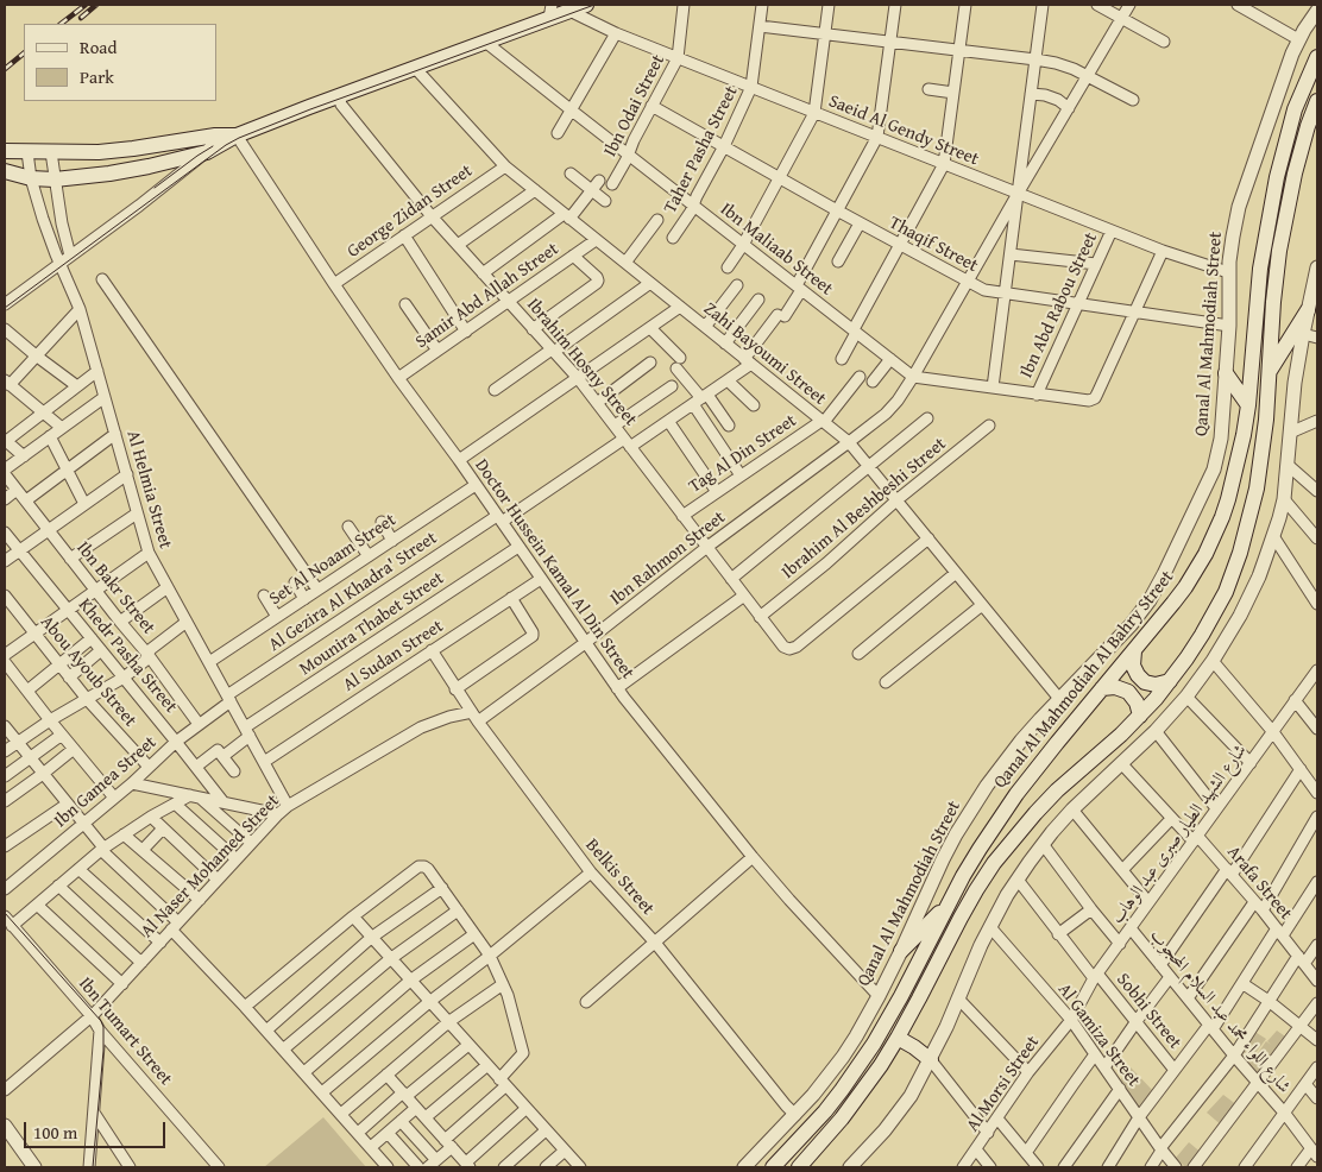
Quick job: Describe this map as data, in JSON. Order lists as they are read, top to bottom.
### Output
{
  "streets": {
    "main road": ["Qanal Al Mahmodiah Al Bahry Street"],
    "street": [
      "Ibn Odai Street",
      "Saeid Al Gendy Street",
      "Taher Pasha Street",
      "George Zidan Street",
      "Thaqif Street",
      "Ibn Maliaab Street",
      "Samir Abd Allah Street",
      "Ibn Abd Rabou Street",
      "Qanal Al Mahmodiah Street",
      "Zahi Bayoumi Street",
      "Ibrahim Hosny Street",
      "Tag Al Din Street",
      "Al Helmia Street",
      "Ibrahim Al Beshbeshi Street",
      "Ibn Rahmon Street",
      "Set Al Noaam Street",
      "Doctor Hussein Kamal Al Din Street",
      "Ibn Bakr Street",
      "Al Gezira Al Khadra' Street",
      "Mounira Thabet Street",
      "Khedr Pasha Street",
      "Al Sudan Street",
      "Abou Ayoub Street",
      "Ibn Gamea Street",
      "شارع الشهيد الطيار صبرى عبد الوهاب",
      "Al Naser Mohamed Street",
      "Belkis Street",
      "Arafa Street",
      "Sobhi Street",
      "شارع اللواء محمد عبد السلام المحجوب",
      "Ibn Tumart Street",
      "Al Gamiza Street",
      "Al Morsi Street"
    ]
  },
  "crossings": [
    ["Ibn Odai Street", "Saeid Al Gendy Street"],
    ["Ibn Odai Street", "Thaqif Street"],
    ["Ibn Odai Street", "Ibn Maliaab Street"],
    ["Saeid Al Gendy Street", "Taher Pasha Street"],
    ["Saeid Al Gendy Street", "Ibn Abd Rabou Street"],
    ["Saeid Al Gendy Street", "Qanal Al Mahmodiah Street"],
    ["Saeid Al Gendy Street", "Ibn Rahmon Street"],
    ["Saeid Al Gendy Street", "Al Gezira Al Khadra' Street"],
    ["Taher Pasha Street", "Thaqif Street"],
    ["Taher Pasha Street", "Ibn Maliaab Street"],
    ["George Zidan Street", "Zahi Bayoumi Street"],
    ["George Zidan Street", "Ibrahim Hosny Street"],
    ["George Zidan Street", "Doctor Hussein Kamal Al Din Street"],
    ["Thaqif Street", "Ibn Abd Rabou Street"],
    ["Thaqif Street", "Qanal Al Mahmodiah Street"],
    ["Thaqif Street", "Ibn Rahmon Street"],
    ["Thaqif Street", "Al Gezira Al Khadra' Street"],
    ["Ibn Maliaab Street", "Ibn Rahmon Street"],
    ["Ibn Maliaab Street", "Al Gezira Al Khadra' Street"],
    ["Samir Abd Allah Street", "Zahi Bayoumi Street"],
    ["Samir Abd Allah Street", "Ibrahim Hosny Street"],
    ["Samir Abd Allah Street", "Doctor Hussein Kamal Al Din Street"],
    ["Qanal Al Mahmodiah Street", "Zahi Bayoumi Street"],
    ["Qanal Al Mahmodiah Street", "Doctor Hussein Kamal Al Din Street"],
    ["Qanal Al Mahmodiah Street", "Belkis Street"],
    ["Zahi Bayoumi Street", "Ibrahim Hosny Street"],
    ["Zahi Bayoumi Street", "Tag Al Din Street"],
    ["Zahi Bayoumi Street", "Ibrahim Al Beshbeshi Street"],
    ["Zahi Bayoumi Street", "Ibn Rahmon Street"],
    ["Zahi Bayoumi Street", "Al Gezira Al Khadra' Street"],
    ["Ibrahim Hosny Street", "Tag Al Din Street"],
    ["Ibrahim Hosny Street", "Ibrahim Al Beshbeshi Street"],
    ["Ibrahim Hosny Street", "Ibn Rahmon Street"],
    ["Ibrahim Hosny Street", "Al Gezira Al Khadra' Street"],
    ["Al Helmia Street", "Set Al Noaam Street"],
    ["Al Helmia Street", "Al Gezira Al Khadra' Street"],
    ["Al Helmia Street", "Mounira Thabet Street"],
    ["Al Helmia Street", "Al Sudan Street"],
    ["Al Helmia Street", "Ibn Gamea Street"],
    ["Al Helmia Street", "Al Naser Mohamed Street"],
    ["Ibn Rahmon Street", "Doctor Hussein Kamal Al Din Street"],
    ["Ibn Rahmon Street", "Al Naser Mohamed Street"],
    ["Ibn Rahmon Street", "Belkis Street"],
    ["Set Al Noaam Street", "Doctor Hussein Kamal Al Din Street"],
    ["Doctor Hussein Kamal Al Din Street", "Al Gezira Al Khadra' Street"],
    ["Doctor Hussein Kamal Al Din Street", "Mounira Thabet Street"],
    ["Doctor Hussein Kamal Al Din Street", "Al Sudan Street"],
    ["Ibn Bakr Street", "Ibn Gamea Street"],
    ["Al Gezira Al Khadra' Street", "Ibn Gamea Street"],
    ["Mounira Thabet Street", "Khedr Pasha Street"],
    ["Khedr Pasha Street", "Ibn Gamea Street"],
    ["Al Sudan Street", "Belkis Street"],
    ["Abou Ayoub Street", "Ibn Gamea Street"],
    ["شارع الشهيد الطيار صبرى عبد الوهاب", "Arafa Street"],
    ["شارع الشهيد الطيار صبرى عبد الوهاب", "Sobhi Street"],
    ["شارع الشهيد الطيار صبرى عبد الوهاب", "شارع اللواء محمد عبد السلام المحجوب"],
    ["شارع الشهيد الطيار صبرى عبد الوهاب", "Al Gamiza Street"],
    ["شارع الشهيد الطيار صبرى عبد الوهاب", "Al Morsi Street"],
    ["Al Naser Mohamed Street", "Belkis Street"],
    ["Al Naser Mohamed Street", "Ibn Tumart Street"],
    ["Al Gamiza Street", "Al Morsi Street"]
  ],
  "legend": ["Road", "Park"],
  "scale_bar": "100 m"
}
